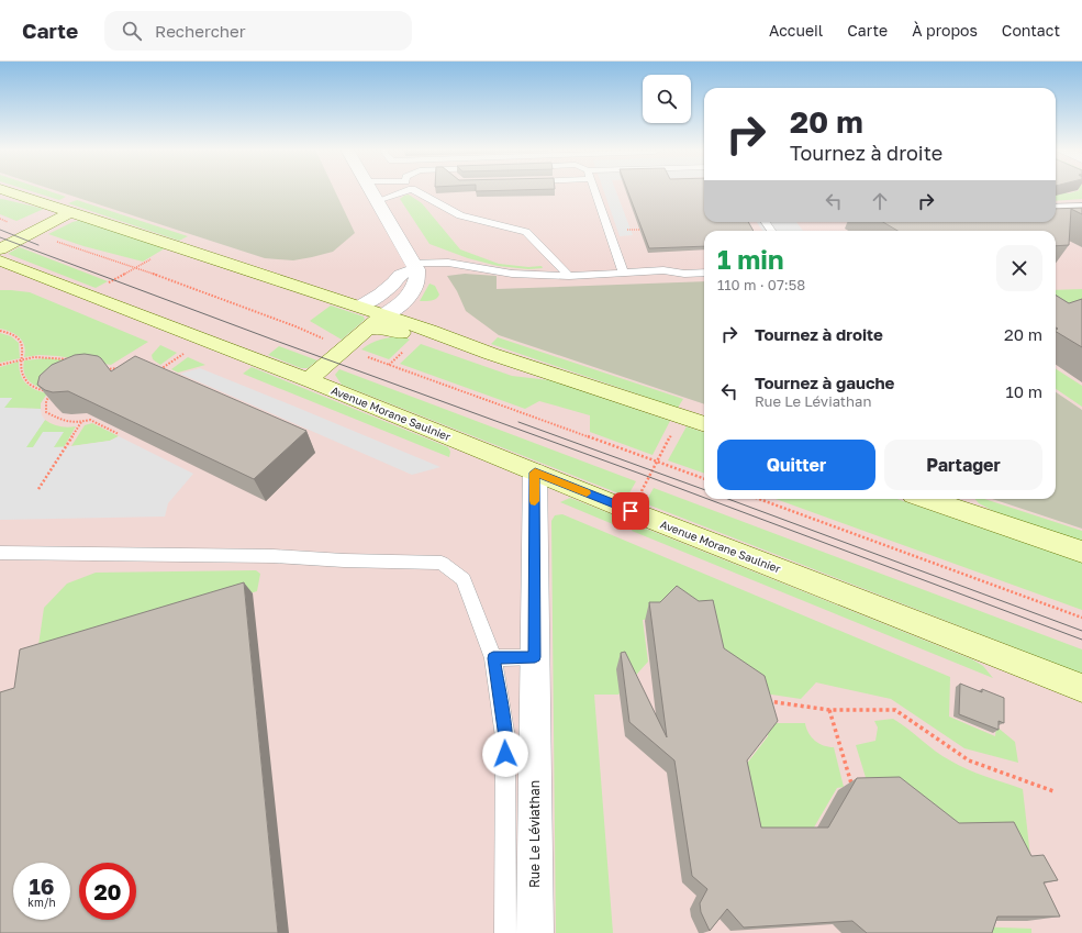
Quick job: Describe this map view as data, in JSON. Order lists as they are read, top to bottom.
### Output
{
  "streets": {
    "main road": ["Avenue Morane Saulnier"],
    "street": ["Rue Le Léviathan"]
  },
  "crossings": [
    ["Avenue Morane Saulnier", "Rue Le Léviathan"]
  ],
  "page": {
    "header": "Carte",
    "search": "Rechercher",
    "nav": [
      "Accueil",
      "Carte",
      "À propos",
      "Contact"
    ],
    "turn": ["20 m", "Tournez à droite"],
    "heading": ["1 min", "110 m · 07:58"],
    "list": [
      {
        "name": "Tournez à droite",
        "value": "20 m"
      },
      {
        "name": "Tournez à gauche",
        "note": "Rue Le Léviathan",
        "value": "10 m"
      }
    ],
    "buttons": ["Quitter", "Partager"],
    "speed": "16 km/h",
    "limit": "20"
  }
}
